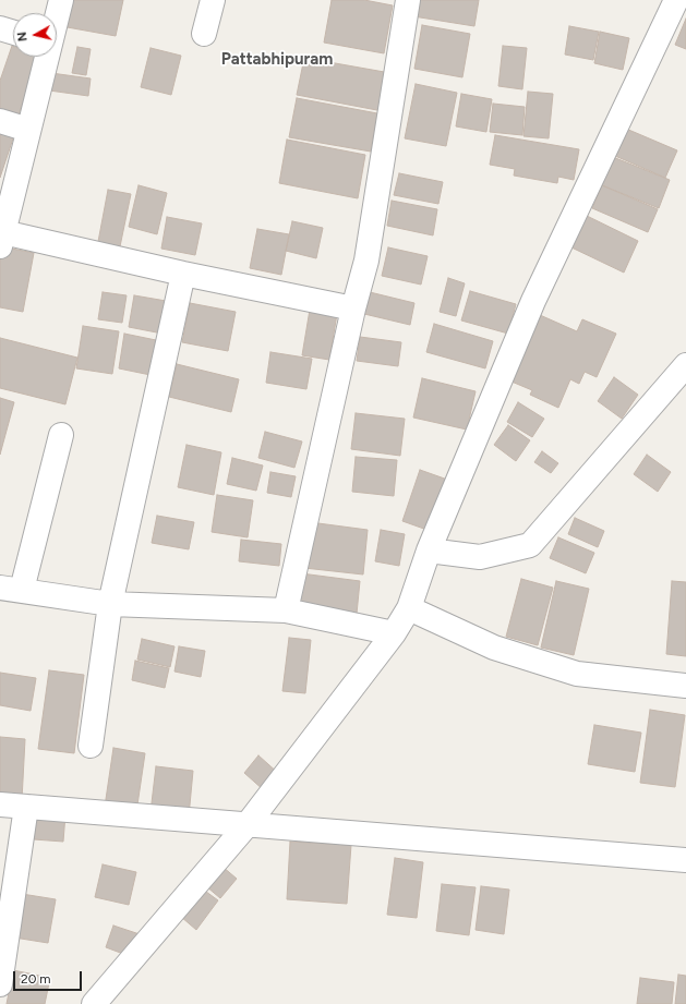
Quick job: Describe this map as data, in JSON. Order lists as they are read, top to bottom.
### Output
{
  "districts": ["Pattabhipuram"],
  "scale_bar": "20 m",
  "north": "left"
}
